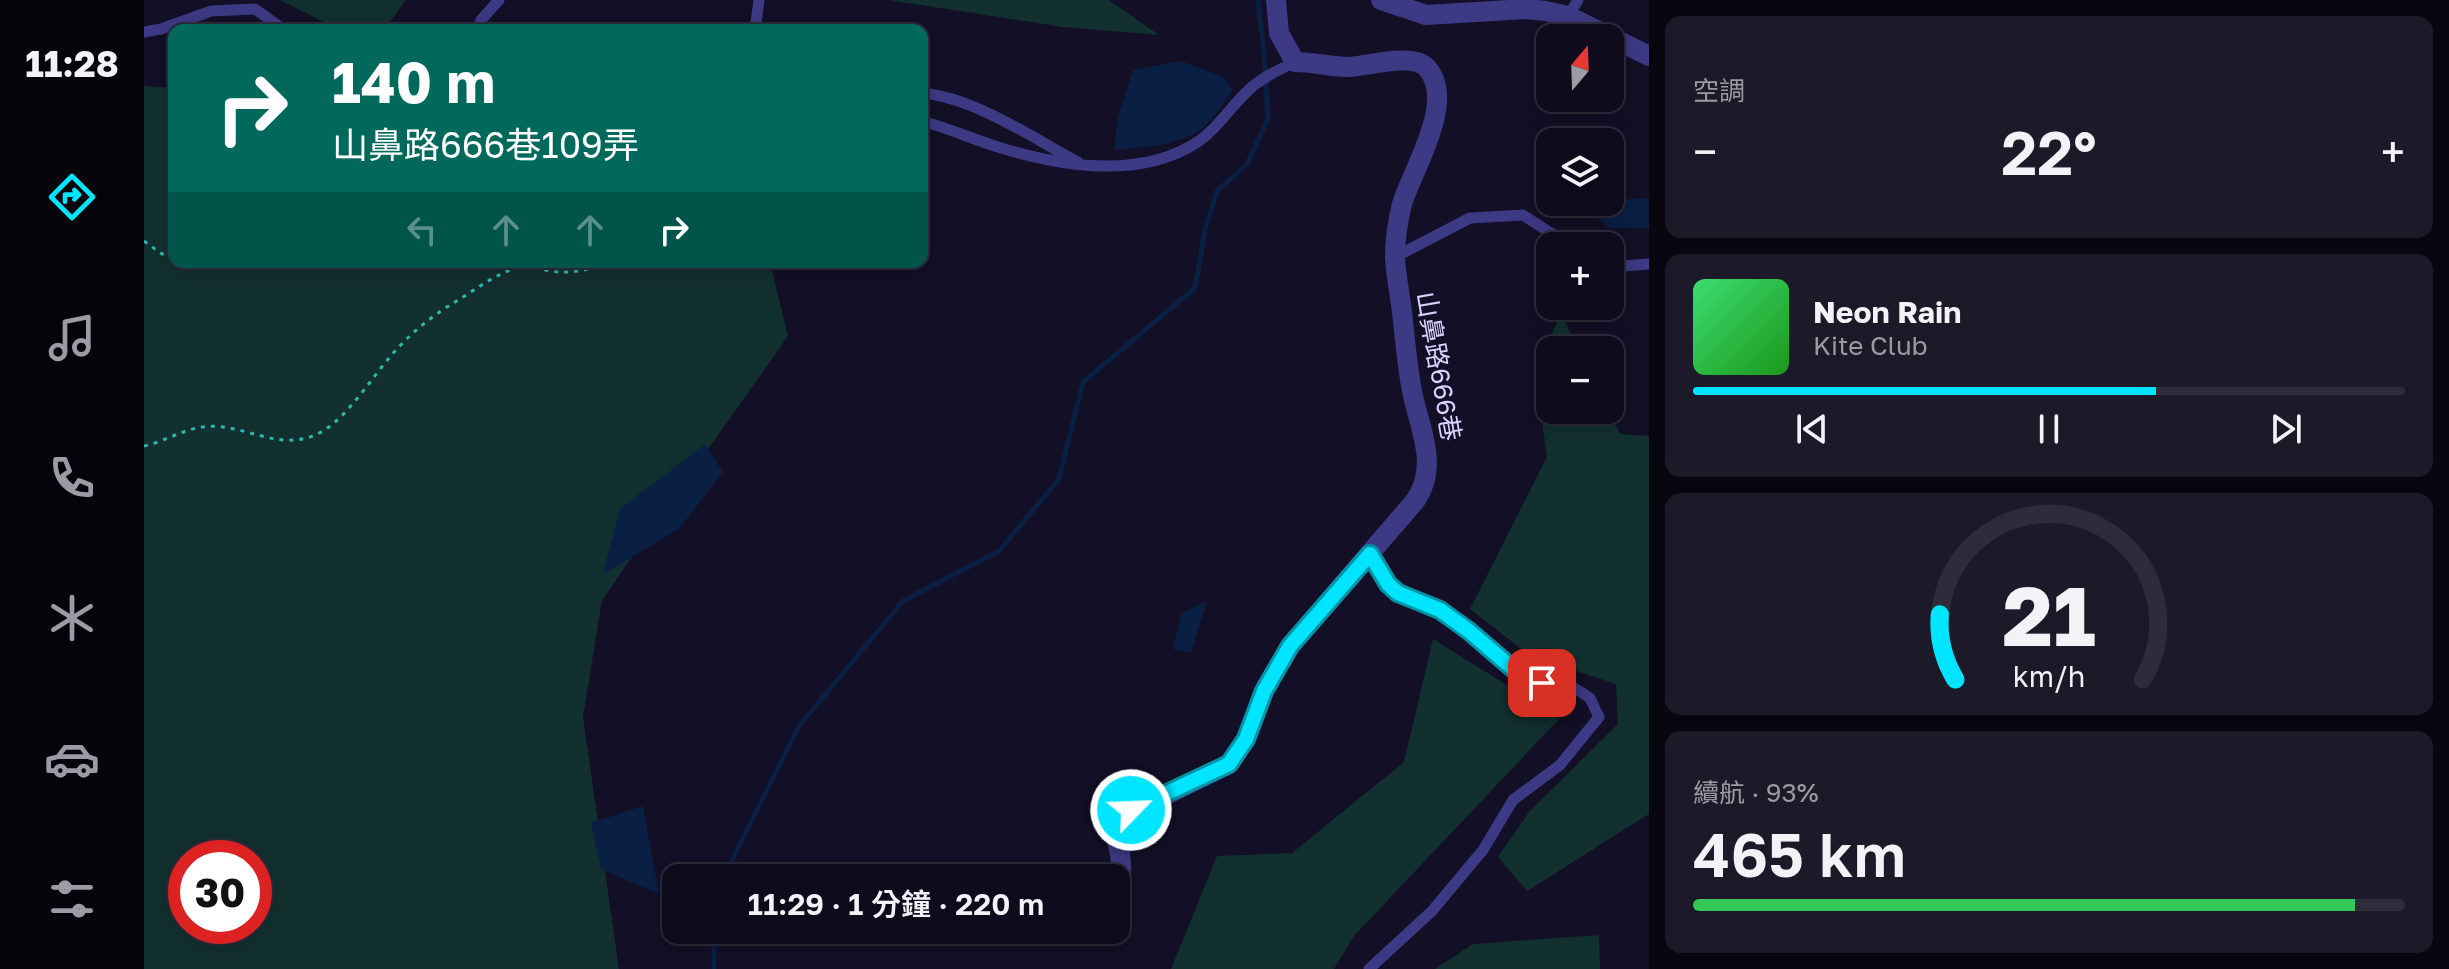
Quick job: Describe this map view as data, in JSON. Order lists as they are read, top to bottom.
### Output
{
  "streets": {
    "street": ["山鼻路666巷"]
  },
  "north": "top",
  "page": {
    "tabs": "11:28",
    "tile": [
      "空調",
      ["續航 · 93%", "465 km"]
    ],
    "map_buttons": ["+", "−"],
    "turn": ["140 m", "山鼻路666巷109弄"],
    "heat": ["−", "22°", "+"],
    "song": ["Neon Rain", "Kite Club"],
    "limit": "30",
    "trip": "11:29 · 1 分鐘 · 220 m",
    "gauge": ["21", "km/h"]
  }
}
